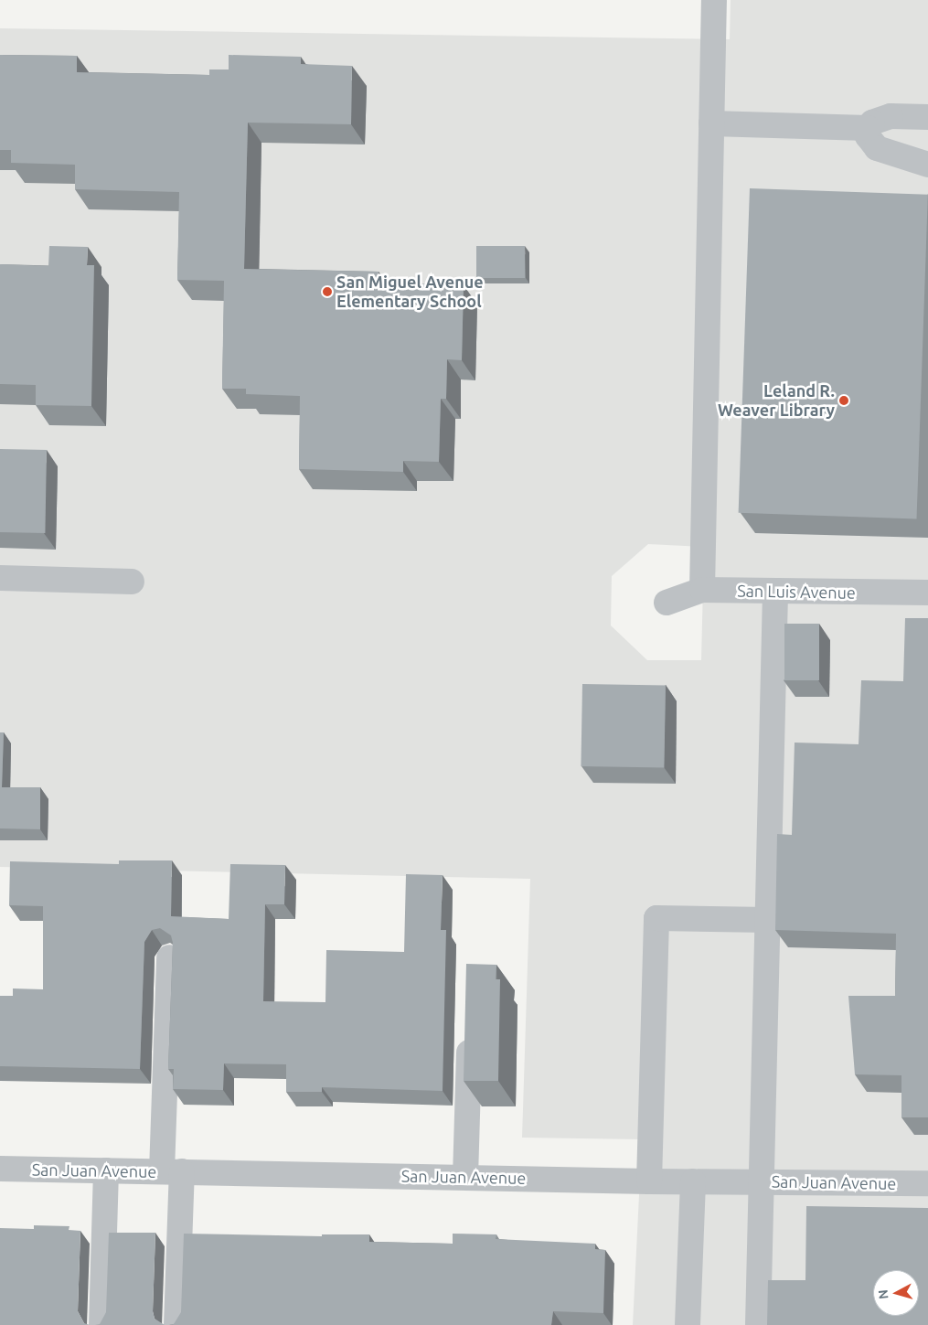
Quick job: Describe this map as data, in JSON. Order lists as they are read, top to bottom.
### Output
{
  "streets": {
    "street": ["San Luis Avenue", "San Juan Avenue"]
  },
  "places": ["San Miguel Avenue Elementary School", "Leland R. Weaver Library"],
  "north": "left"
}
